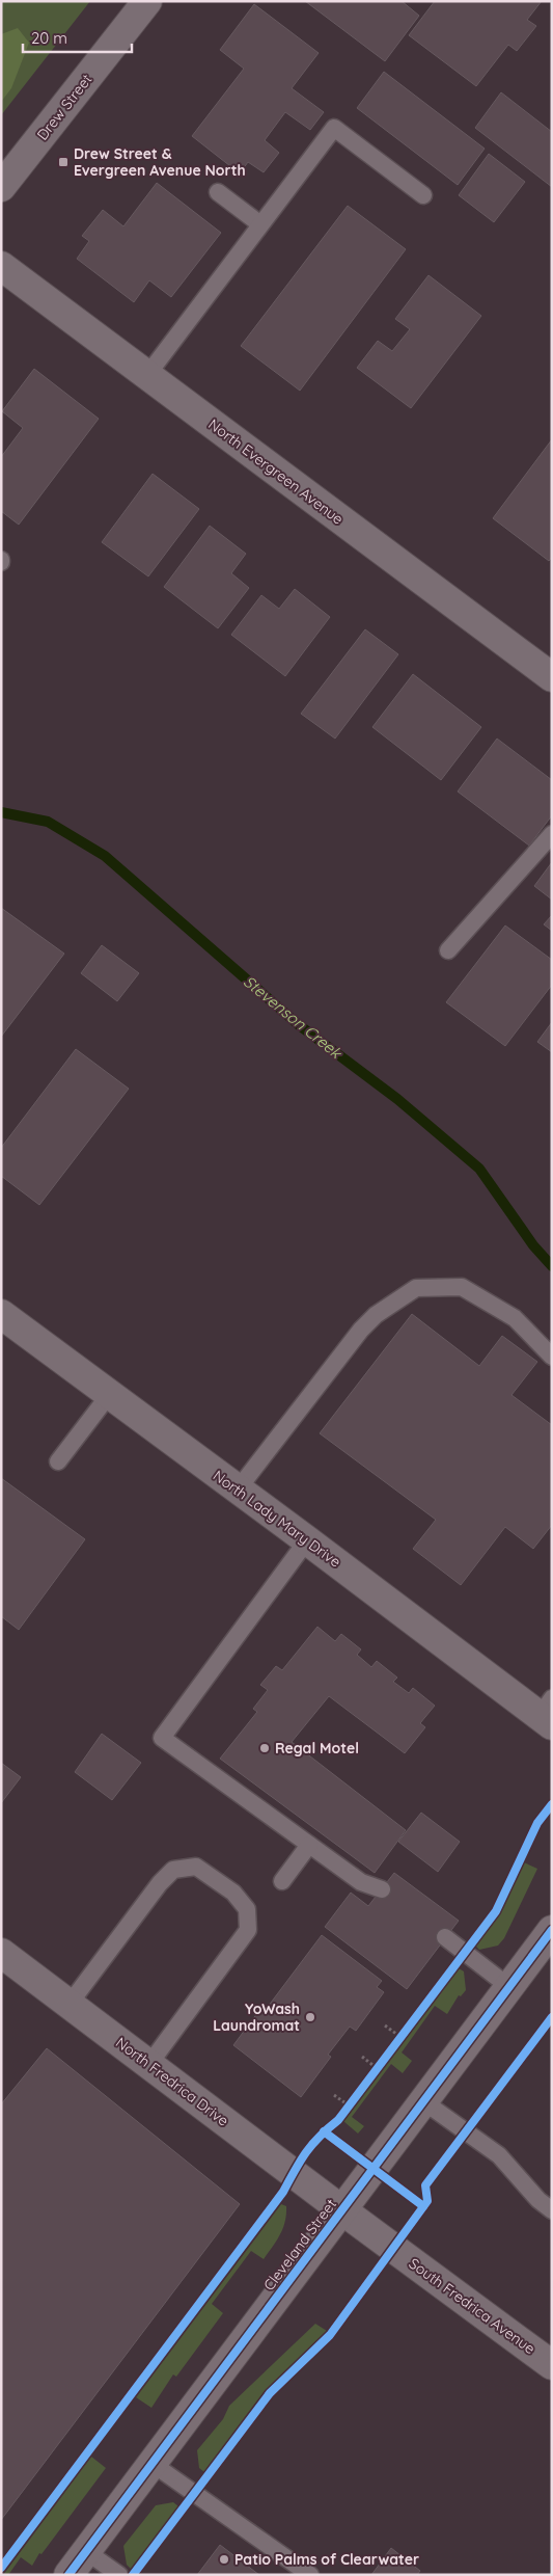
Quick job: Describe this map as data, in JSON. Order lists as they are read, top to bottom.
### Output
{
  "streets": {
    "street": [
      "Drew Street",
      "North Evergreen Avenue",
      "North Lady Mary Drive",
      "North Fredrica Drive",
      "Cleveland Street",
      "South Fredrica Avenue"
    ]
  },
  "crossings": [
    ["North Fredrica Drive", "Cleveland Street"],
    ["North Fredrica Drive", "South Fredrica Avenue"],
    ["Cleveland Street", "South Fredrica Avenue"]
  ],
  "water": ["Stevenson Creek"],
  "places": {
    "transit": ["Drew Street & Evergreen Avenue North"],
    "other": ["Regal Motel", "YoWash Laundromat", "Patio Palms of Clearwater"]
  },
  "scale_bar": "20 m"
}
